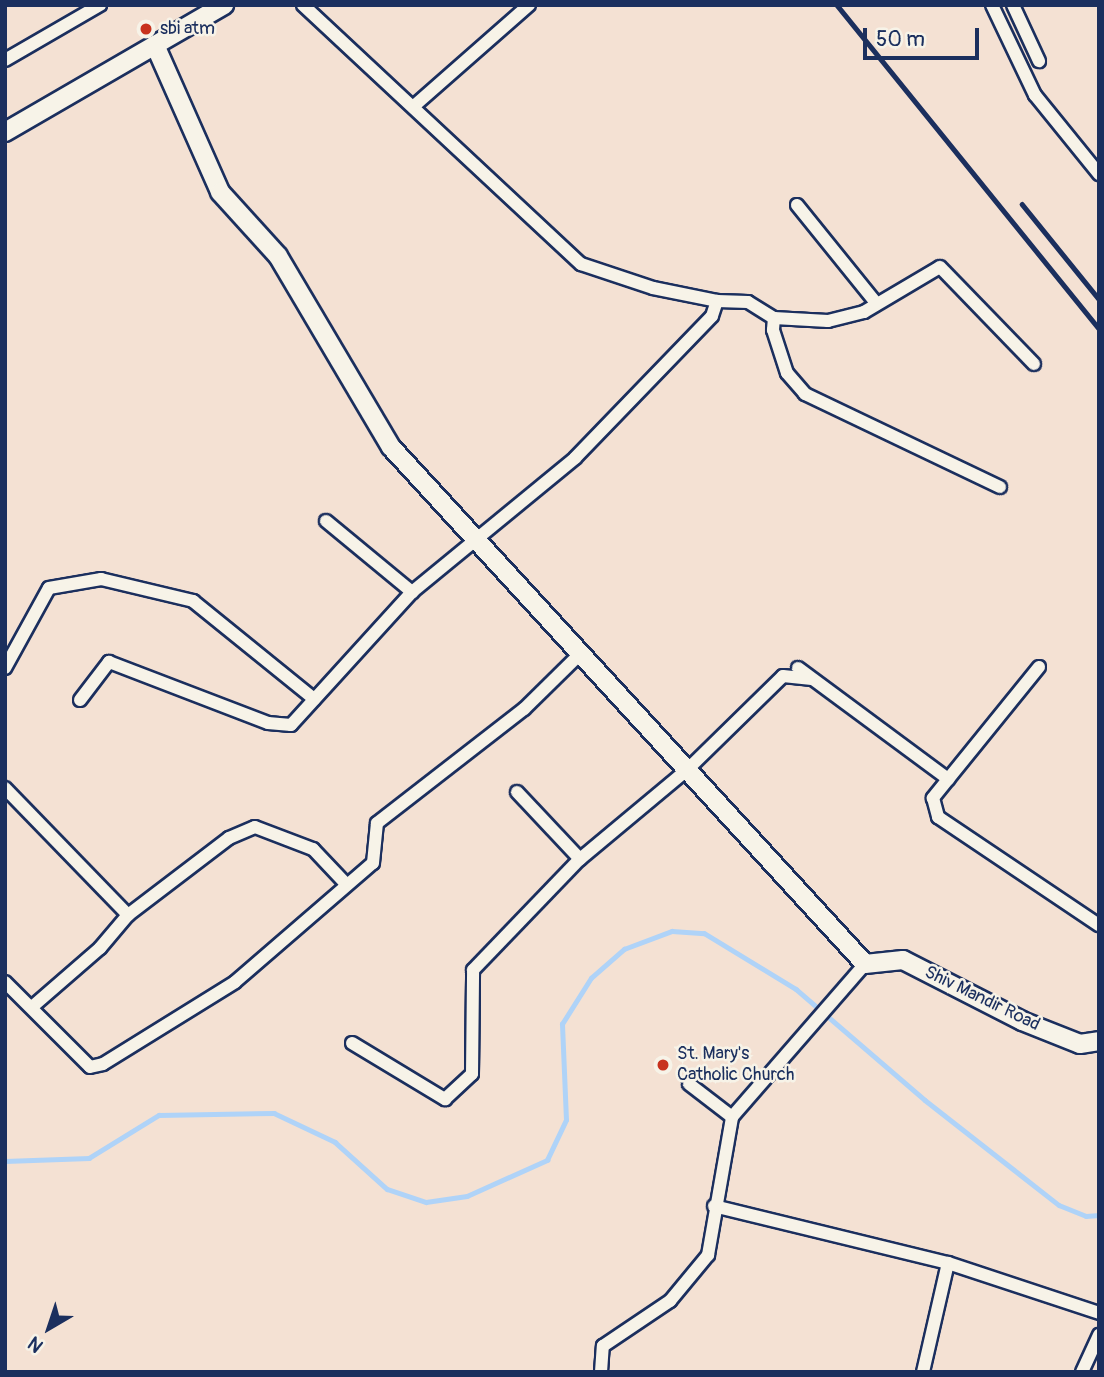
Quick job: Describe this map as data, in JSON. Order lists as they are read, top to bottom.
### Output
{
  "streets": {
    "street": ["Shiv Mandir Road"]
  },
  "places": ["sbi atm", "St. Mary's Catholic Church"],
  "scale_bar": "50 m",
  "north": "bottom left"
}
